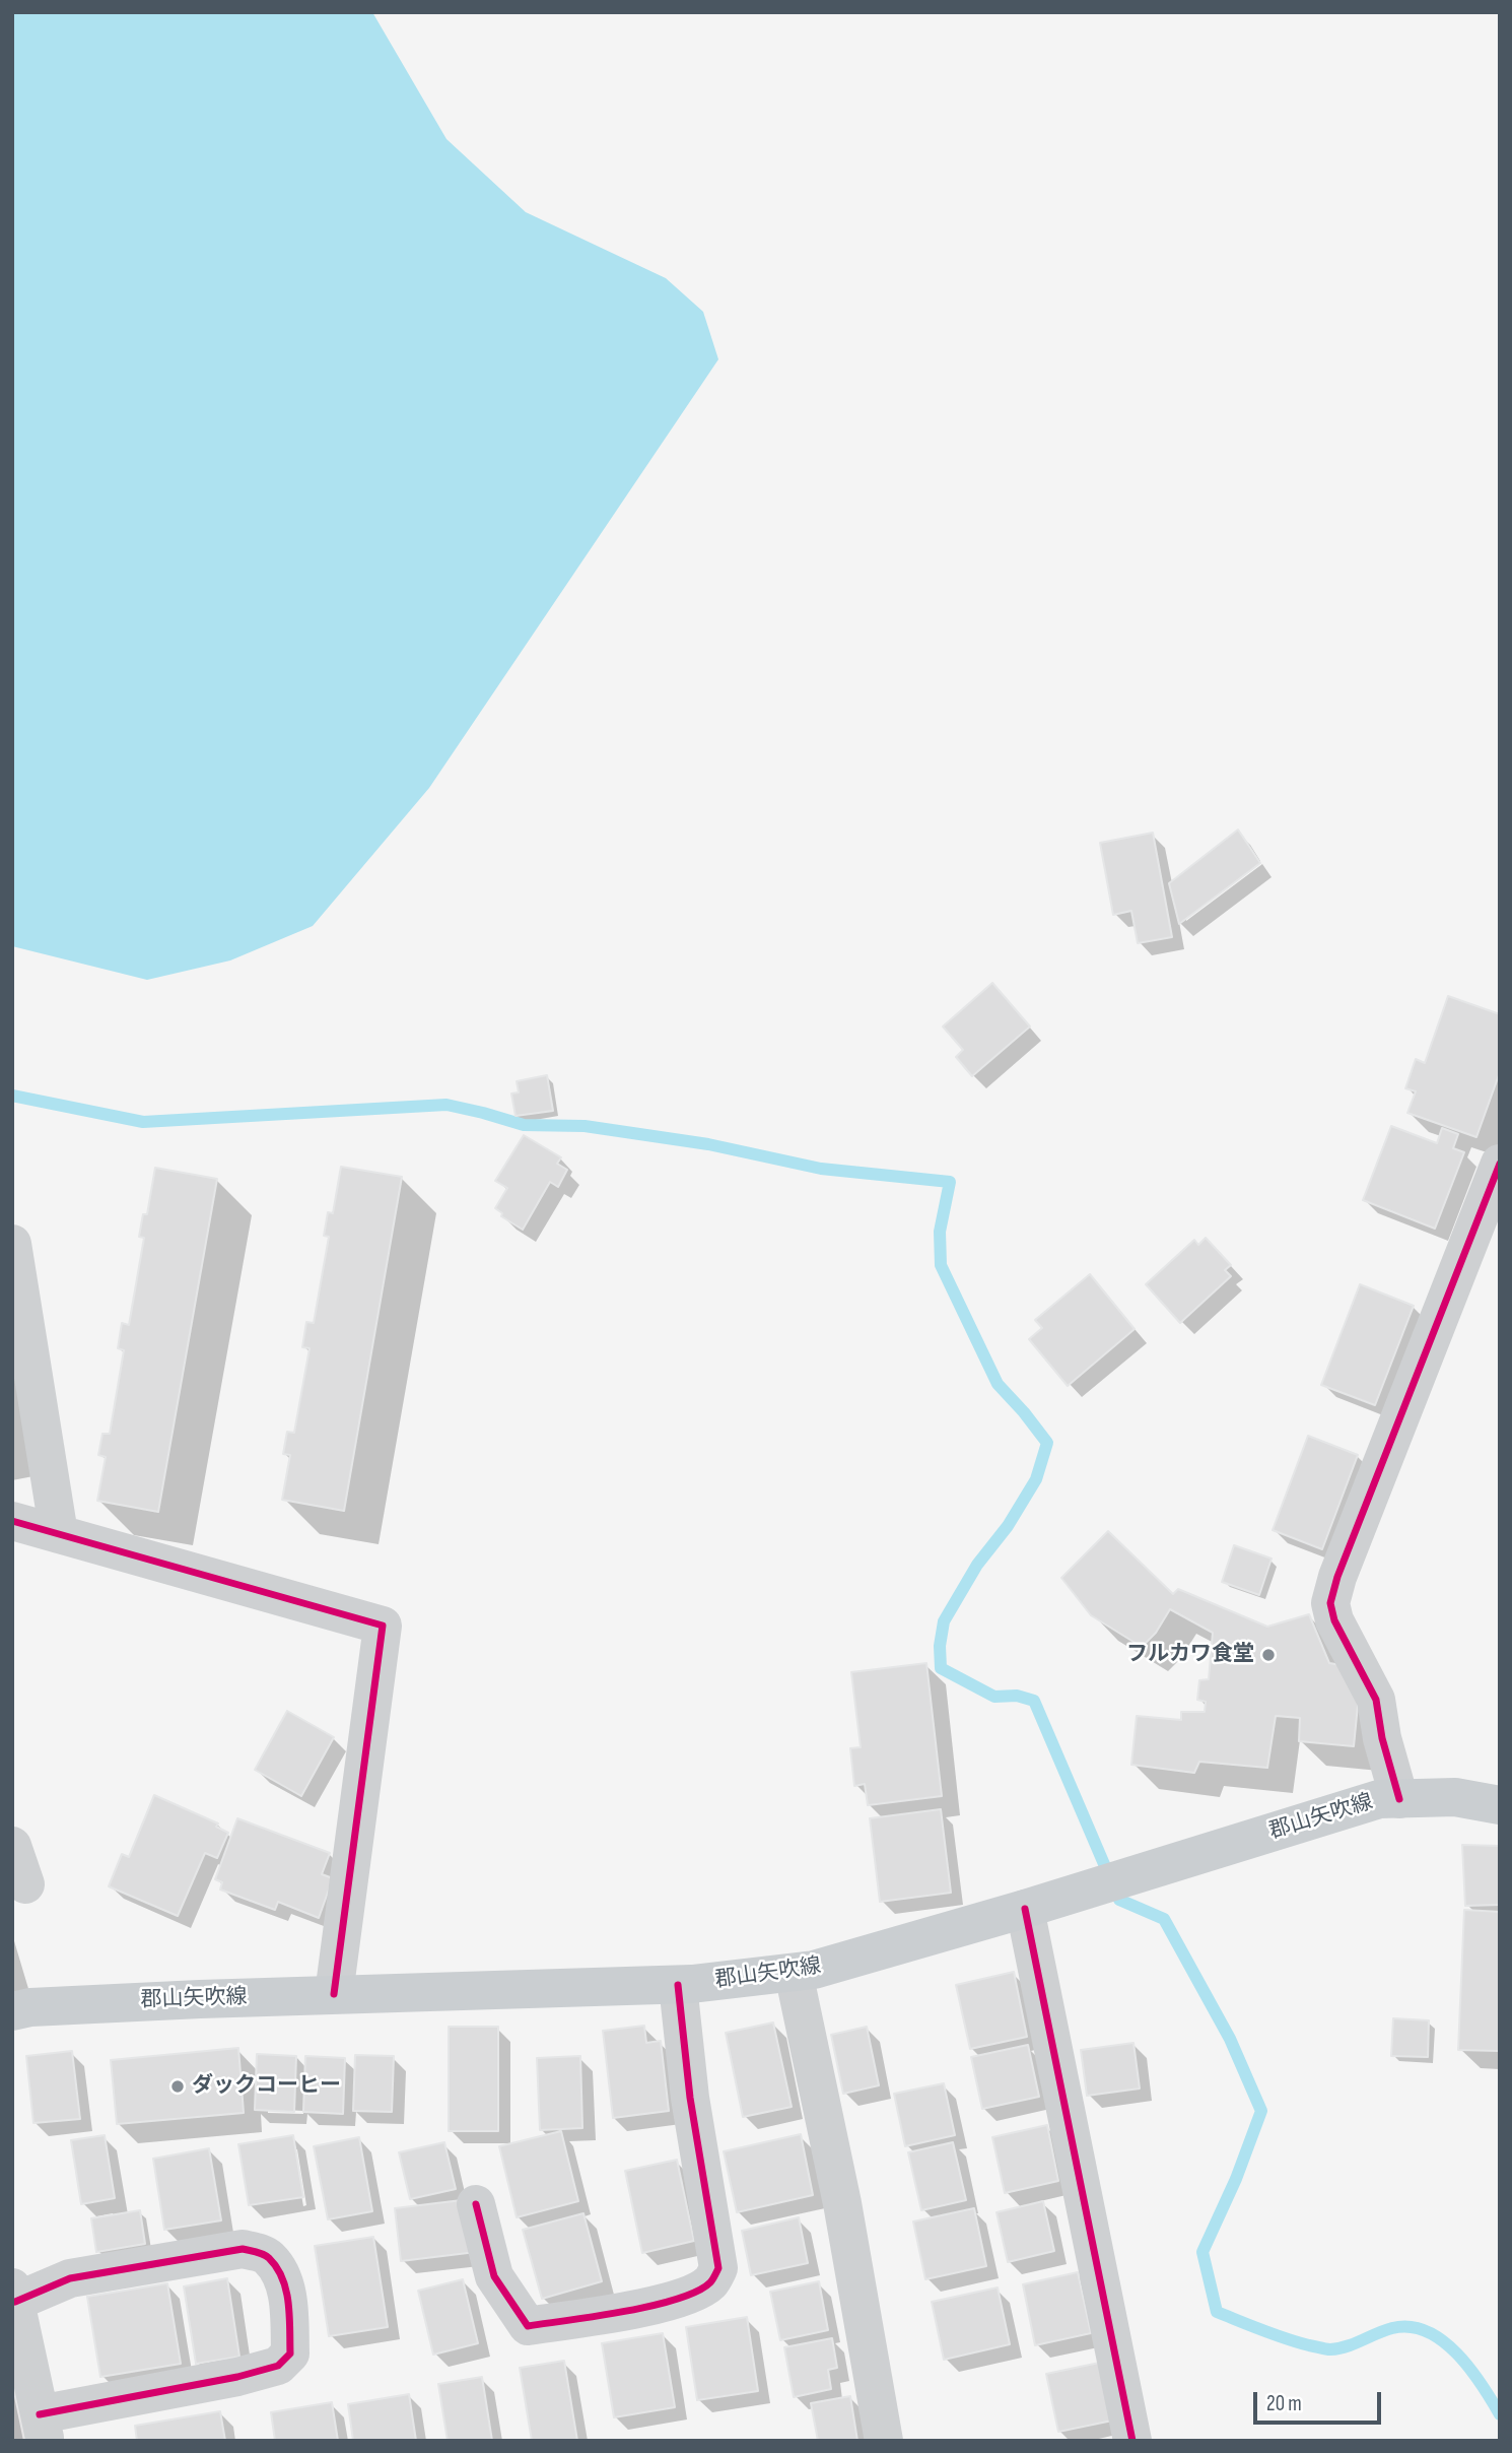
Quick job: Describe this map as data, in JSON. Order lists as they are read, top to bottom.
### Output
{
  "streets": {
    "main road": ["郡山矢吹線"]
  },
  "places": ["フルカワ食堂", "ダックコーヒー"],
  "scale_bar": "20 m"
}
